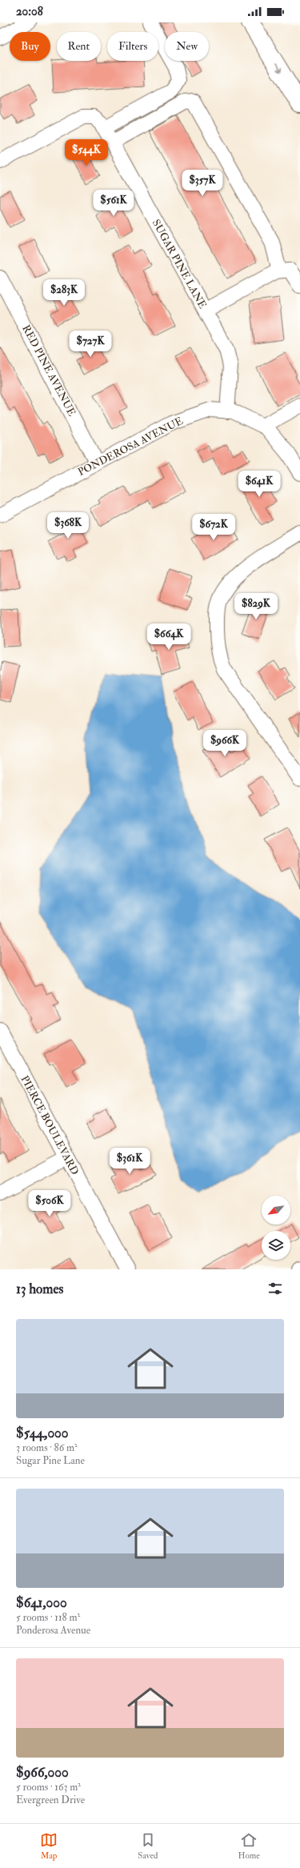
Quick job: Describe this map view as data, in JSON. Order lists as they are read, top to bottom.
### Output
{
  "streets": {
    "street": [
      "SUGAR PINE LANE",
      "RED PINE AVENUE",
      "PONDEROSA AVENUE",
      "PIERCE BOULEVARD"
    ]
  },
  "crossings": [
    ["SUGAR PINE LANE", "PONDEROSA AVENUE"],
    ["RED PINE AVENUE", "PONDEROSA AVENUE"]
  ],
  "north": "bottom left",
  "page": {
    "status": "20:08",
    "chip": [
      "Buy",
      "Rent",
      "Filters",
      "New"
    ],
    "price": [
      "$544K",
      "$357K",
      "$561K",
      "$283K",
      "$727K",
      "$641K",
      "$368K",
      "$672K",
      "$829K",
      "$664K",
      "$966K",
      "$361K",
      "$506K"
    ],
    "heading": "13 homes",
    "list": [
      {
        "name": "$544,000",
        "note": "3 rooms · 86 m² · Sugar Pine Lane"
      },
      {
        "name": "$641,000",
        "note": "5 rooms · 118 m² · Ponderosa Avenue"
      },
      {
        "name": "$966,000",
        "note": "5 rooms · 163 m² · Evergreen Drive"
      }
    ],
    "tabs": ["Map", "Saved", "Home"]
  }
}
